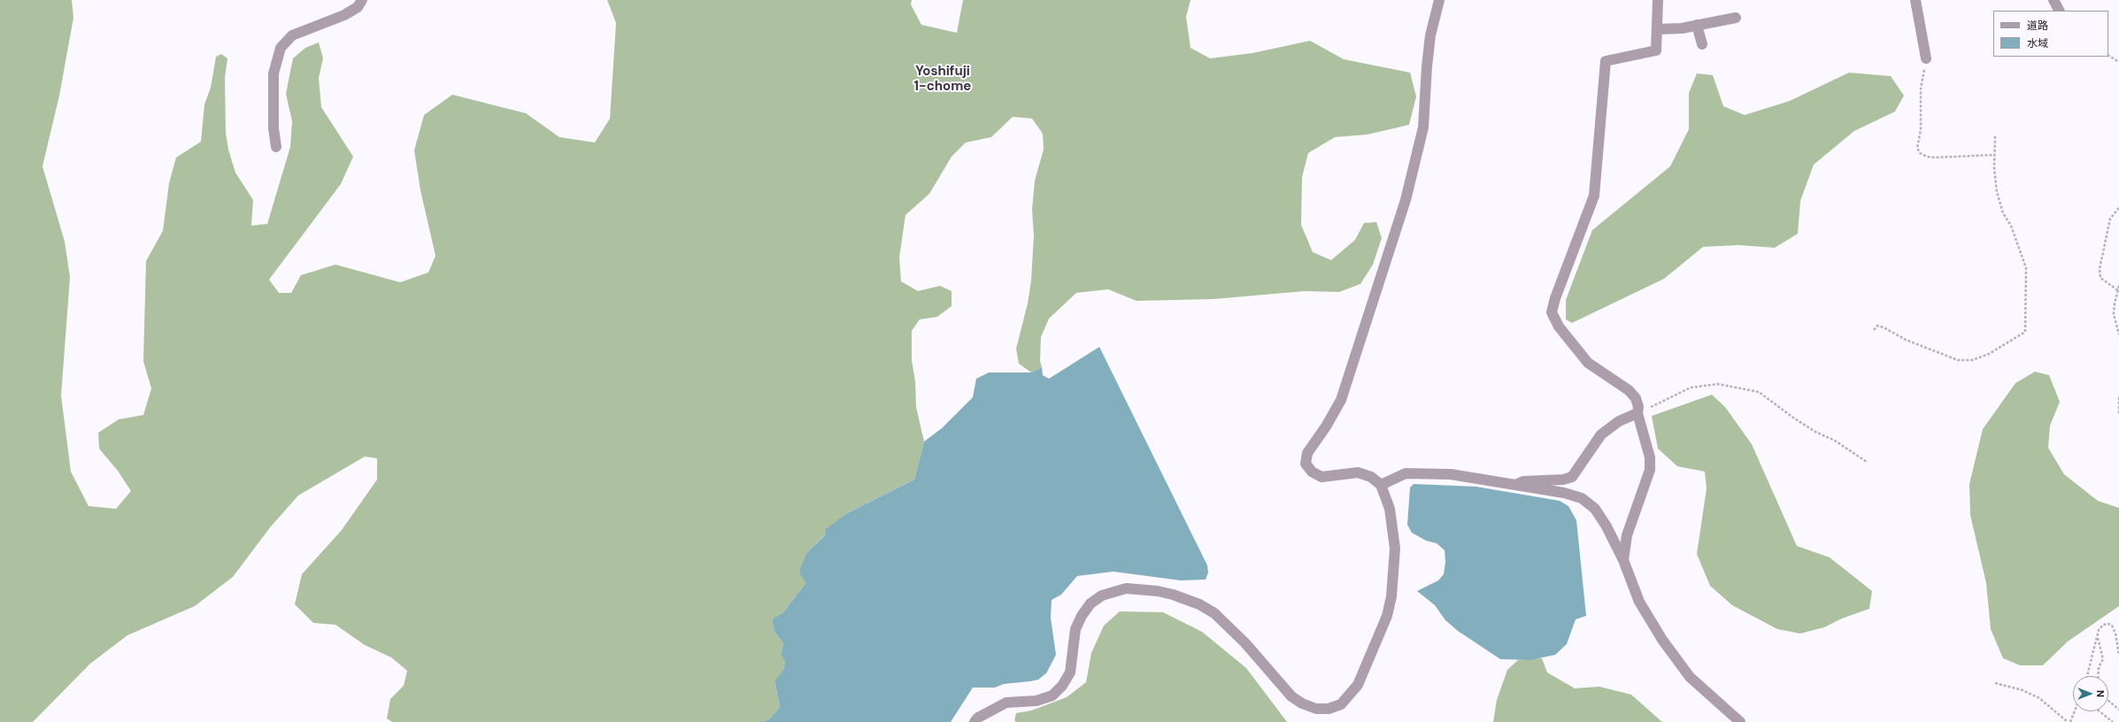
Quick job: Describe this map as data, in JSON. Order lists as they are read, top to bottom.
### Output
{
  "districts": ["Yoshifuji 1-chome"],
  "legend": ["道路", "水域"],
  "north": "right"
}
